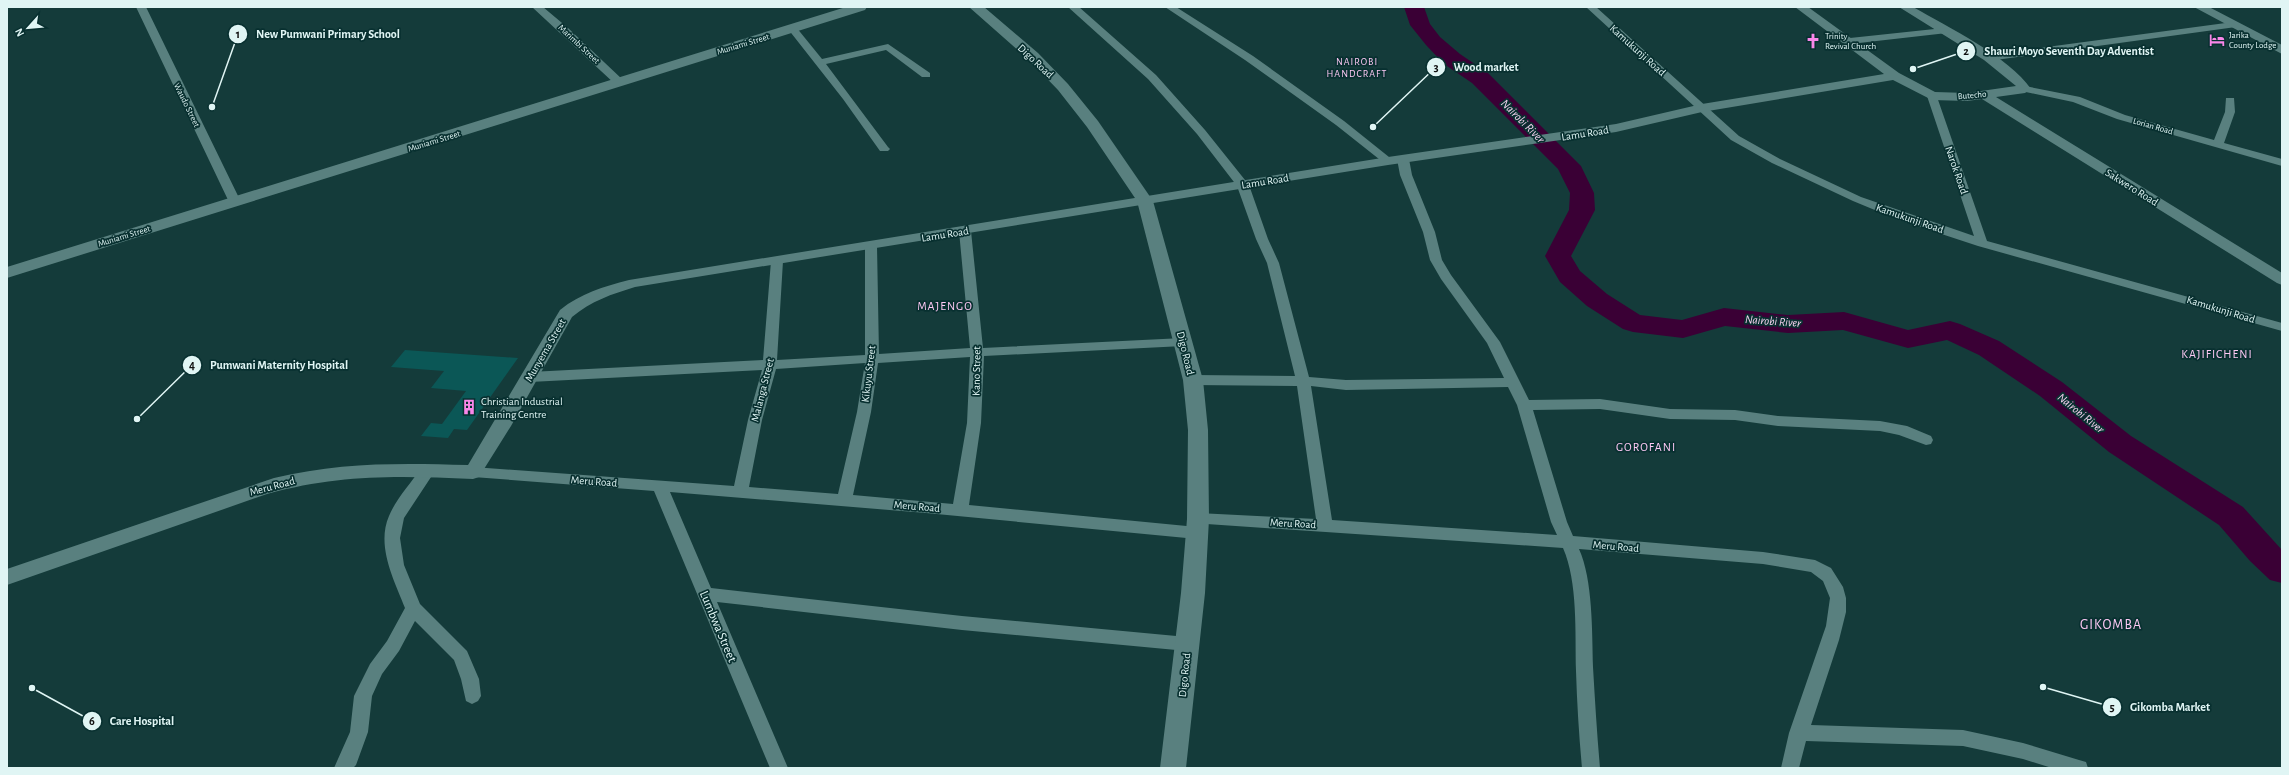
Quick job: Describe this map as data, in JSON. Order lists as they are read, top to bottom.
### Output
{
  "streets": {
    "main road": ["Muniami Street", "Digo Road"],
    "street": [
      "Marimbi Street",
      "Kamukunji Road",
      "Butecho",
      "Waudo Street",
      "Lorian Road",
      "Lamu Road",
      "Narok Road",
      "Sakwero Road",
      "Munyema Street",
      "Kano Street",
      "Kikuyu Street",
      "Malanga Street",
      "Meru Road",
      "Lumbwa Street"
    ]
  },
  "crossings": [
    ["Marimbi Street", "Muniami Street"],
    ["Muniami Street", "Waudo Street"],
    ["Kamukunji Road", "Lamu Road"],
    ["Kamukunji Road", "Narok Road"],
    ["Digo Road", "Lamu Road"],
    ["Digo Road", "Meru Road"],
    ["Butecho", "Lorian Road"],
    ["Butecho", "Lamu Road"],
    ["Butecho", "Narok Road"],
    ["Butecho", "Sakwero Road"],
    ["Lamu Road", "Munyema Street"],
    ["Lamu Road", "Kano Street"],
    ["Lamu Road", "Kikuyu Street"],
    ["Lamu Road", "Malanga Street"],
    ["Munyema Street", "Meru Road"],
    ["Kano Street", "Meru Road"],
    ["Kikuyu Street", "Meru Road"],
    ["Malanga Street", "Meru Road"],
    ["Meru Road", "Lumbwa Street"]
  ],
  "districts": [
    "NAIROBI HANDCRAFT",
    "MAJENGO",
    "KAJIFICHENI",
    "GOROFANI",
    "GIKOMBA"
  ],
  "water": ["Nairobi River"],
  "places": {
    "hotel": ["Jarika County Lodge"],
    "church": ["Trinity Revival Church"],
    "other": [
      "Shauri Moyo Seventh Day Adventist",
      "New Pumwani Primary School",
      "Wood market",
      "Pumwani Maternity Hospital",
      "Gikomba Market",
      "Care Hospital"
    ],
    "building": ["Christian Industrial Training Centre"]
  },
  "north": "bottom left"
}
